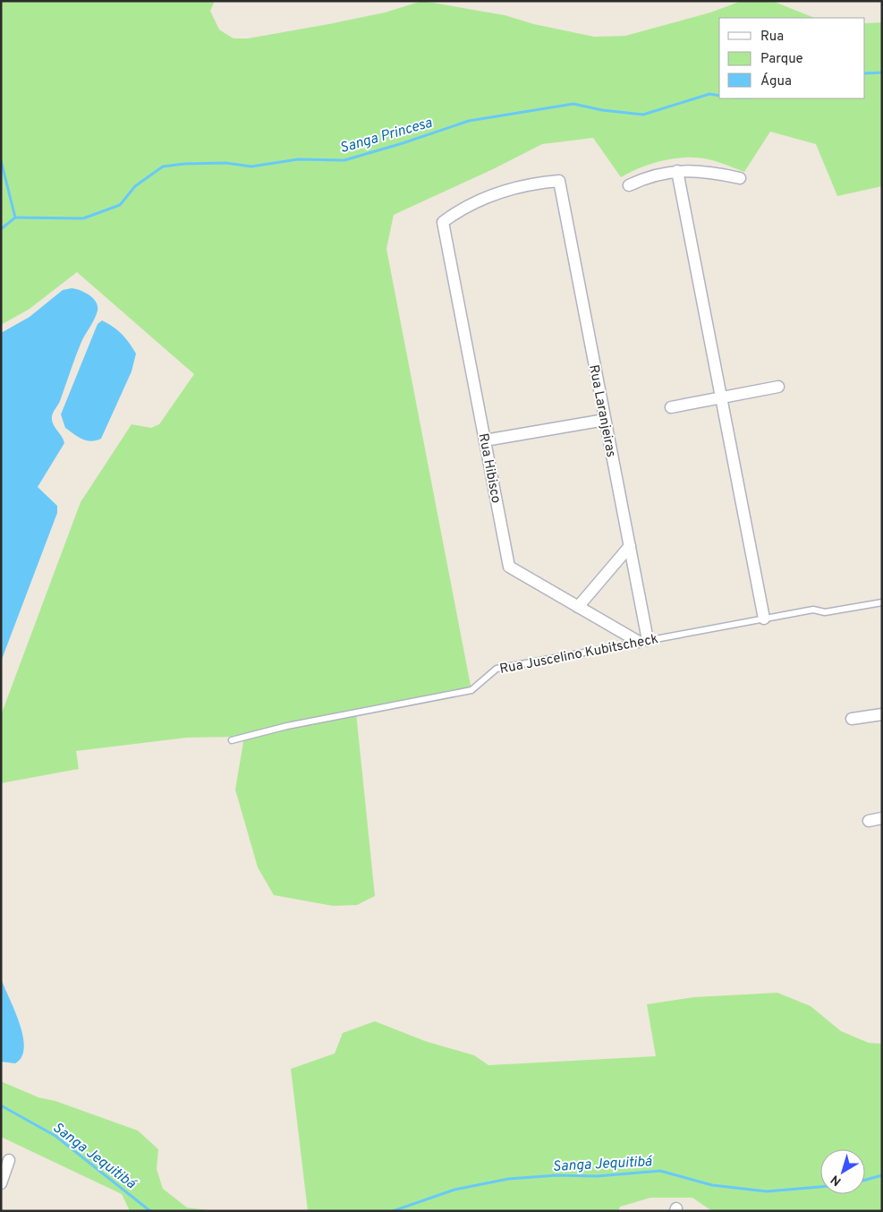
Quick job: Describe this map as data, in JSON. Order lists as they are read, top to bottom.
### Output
{
  "streets": {
    "street": ["Rua Laranjeiras", "Rua Hibisco"],
    "lane": ["Rua Juscelino Kubitscheck"]
  },
  "crossings": [
    ["Rua Laranjeiras", "Rua Hibisco"],
    ["Rua Laranjeiras", "Rua Juscelino Kubitscheck"],
    ["Rua Hibisco", "Rua Juscelino Kubitscheck"]
  ],
  "water": ["Sanga Princesa", "Sanga Jequitibá"],
  "legend": ["Rua", "Parque", "Água"],
  "north": "bottom left"
}
